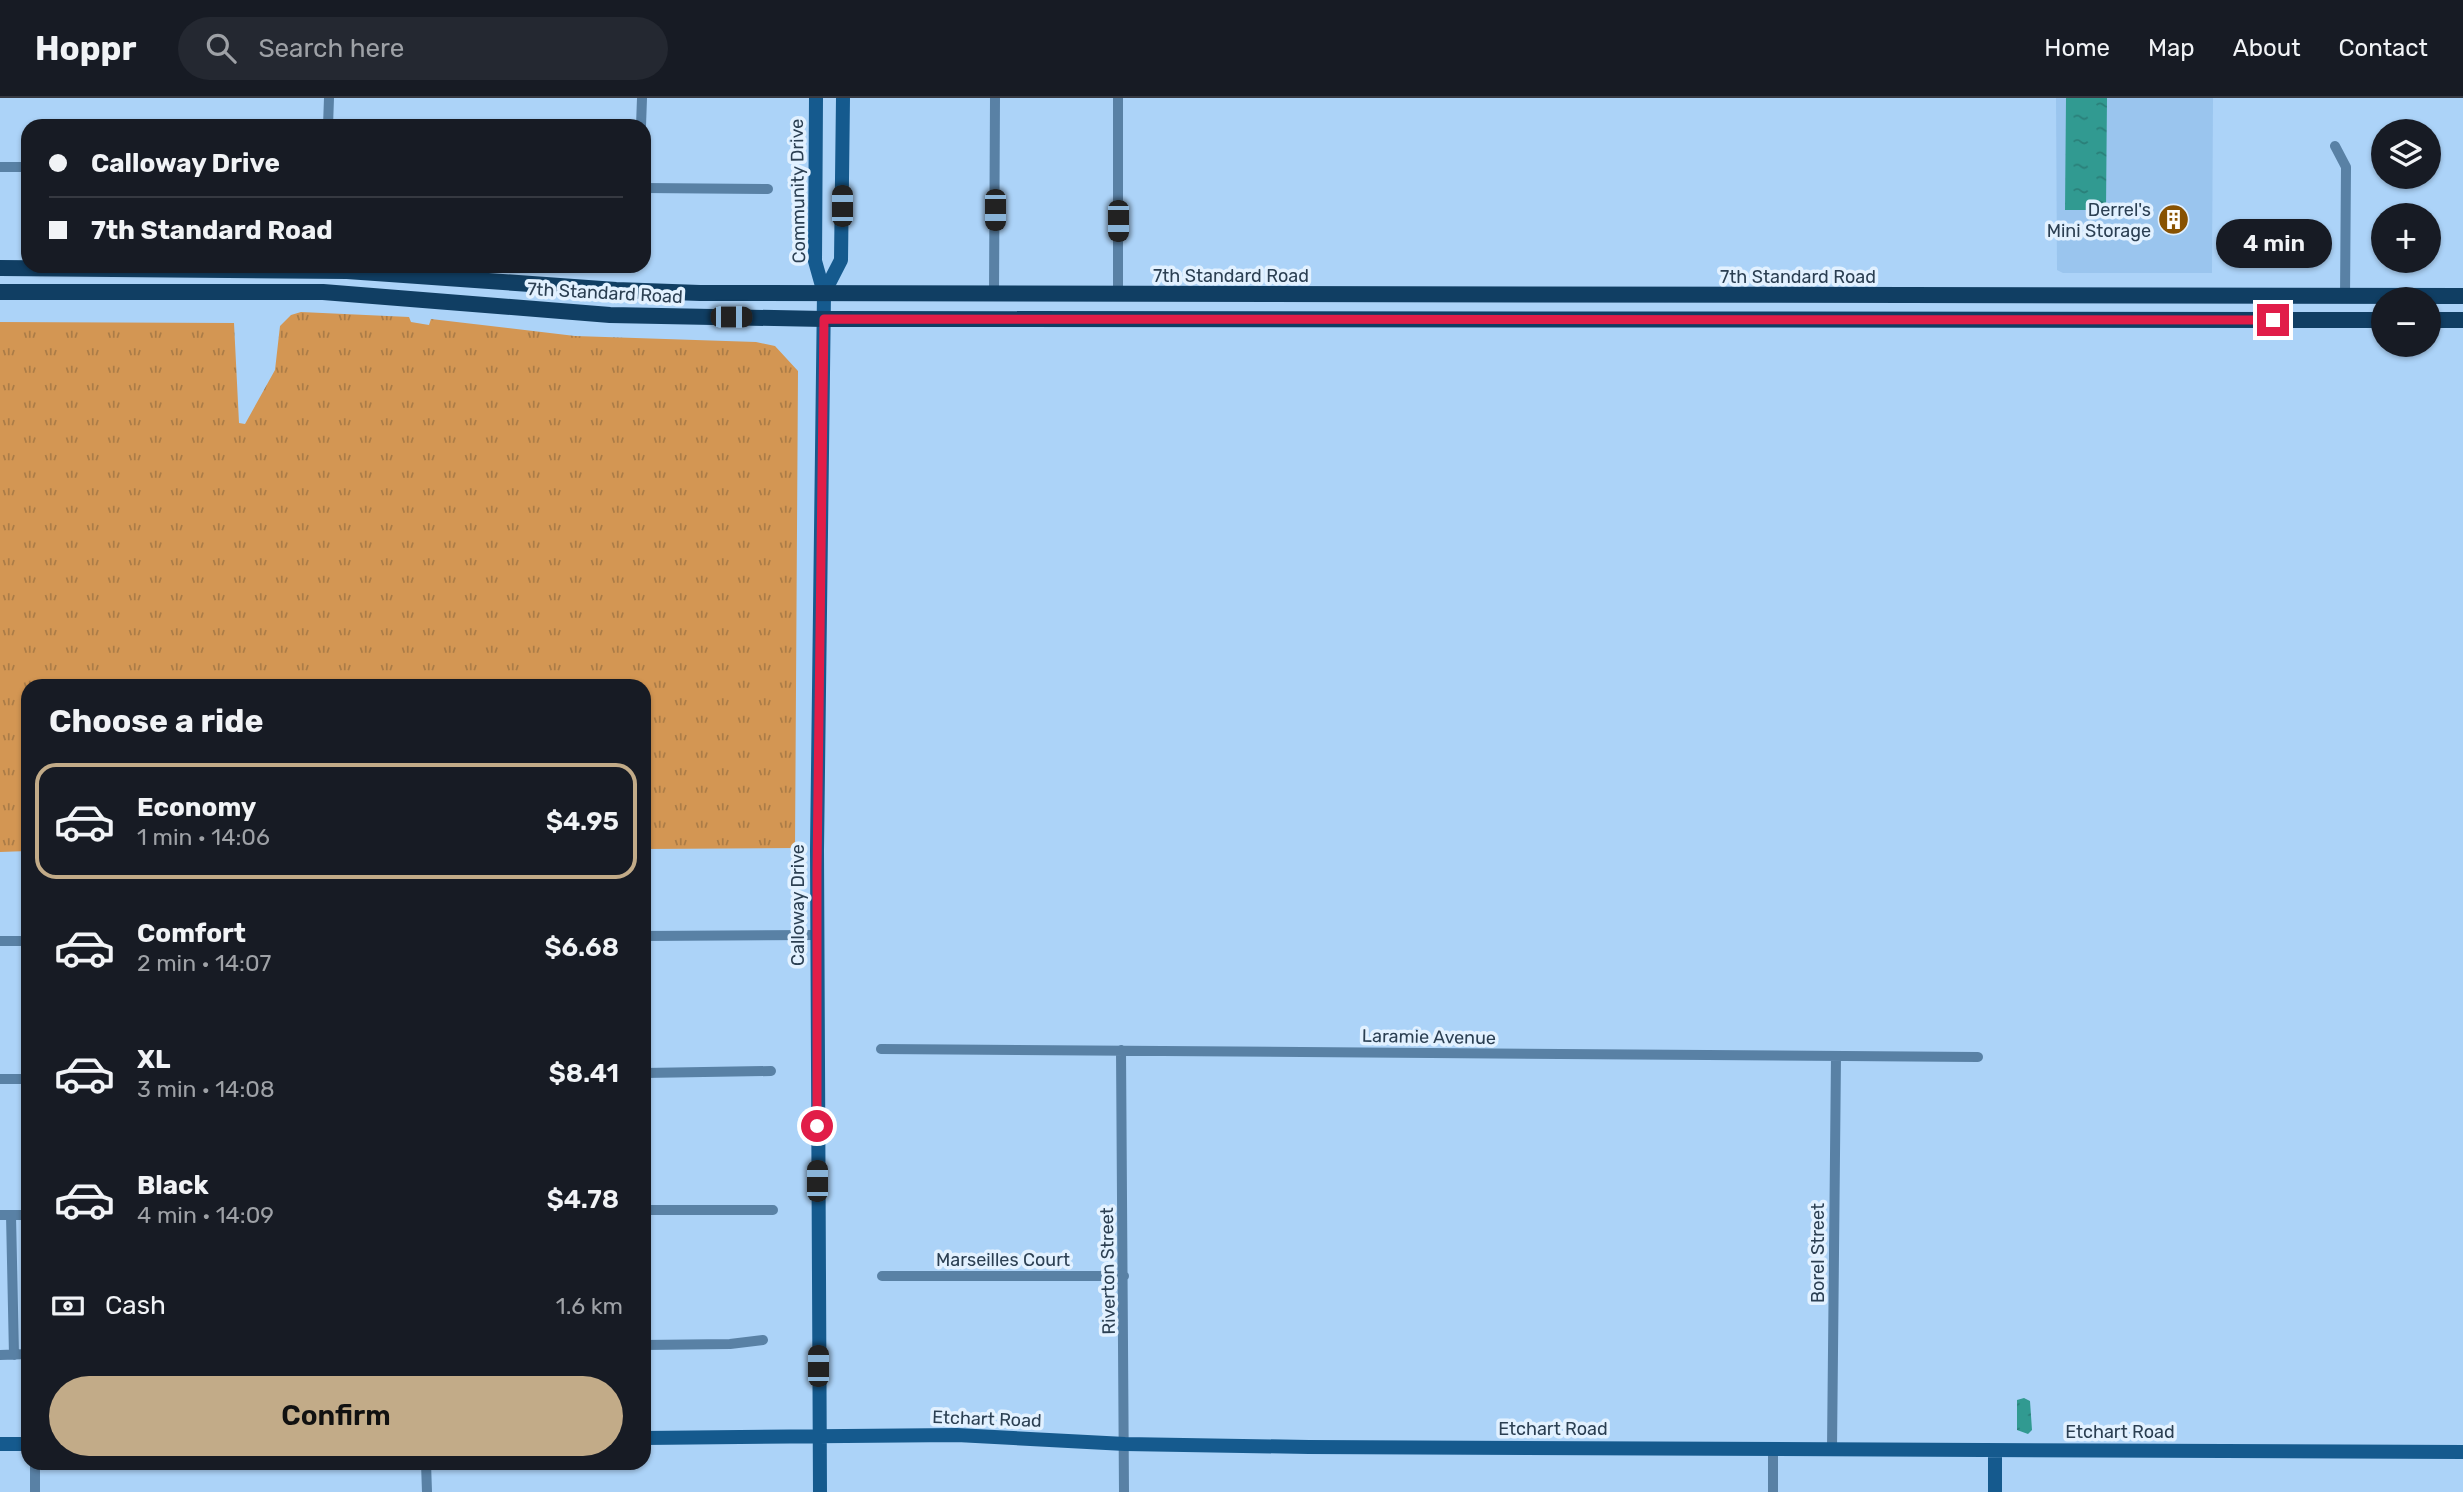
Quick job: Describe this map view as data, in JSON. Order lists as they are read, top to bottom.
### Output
{
  "streets": {
    "main road": ["7th Standard Road"],
    "street": [
      "Community Drive",
      "Calloway Drive",
      "Laramie Avenue",
      "Borel Street",
      "Marseilles Court",
      "Riverton Street",
      "Etchart Road"
    ]
  },
  "crossings": [
    ["Community Drive", "7th Standard Road"],
    ["Community Drive", "Calloway Drive"],
    ["7th Standard Road", "Calloway Drive"],
    ["Calloway Drive", "Etchart Road"],
    ["Laramie Avenue", "Borel Street"],
    ["Laramie Avenue", "Riverton Street"],
    ["Borel Street", "Etchart Road"],
    ["Marseilles Court", "Riverton Street"],
    ["Riverton Street", "Etchart Road"]
  ],
  "places": {
    "building": ["Derrel's Mini Storage"]
  },
  "page": {
    "header": "Hoppr",
    "search": "Search here",
    "nav": [
      "Home",
      "Map",
      "About",
      "Contact"
    ],
    "map_buttons": ["+", "−"],
    "banner": ["Calloway Drive", "7th Standard Road"],
    "bubble": "4 min",
    "heading": "Choose a ride",
    "list": [
      {
        "name": "Economy",
        "note": "1 min · 14:06",
        "value": "$4.95"
      },
      {
        "name": "Comfort",
        "note": "2 min · 14:07",
        "value": "$6.68"
      },
      {
        "name": "XL",
        "note": "3 min · 14:08",
        "value": "$8.41"
      },
      {
        "name": "Black",
        "note": "4 min · 14:09",
        "value": "$4.78"
      }
    ],
    "pay": ["Cash", "1.6 km"],
    "buttons": "Confirm"
  }
}
